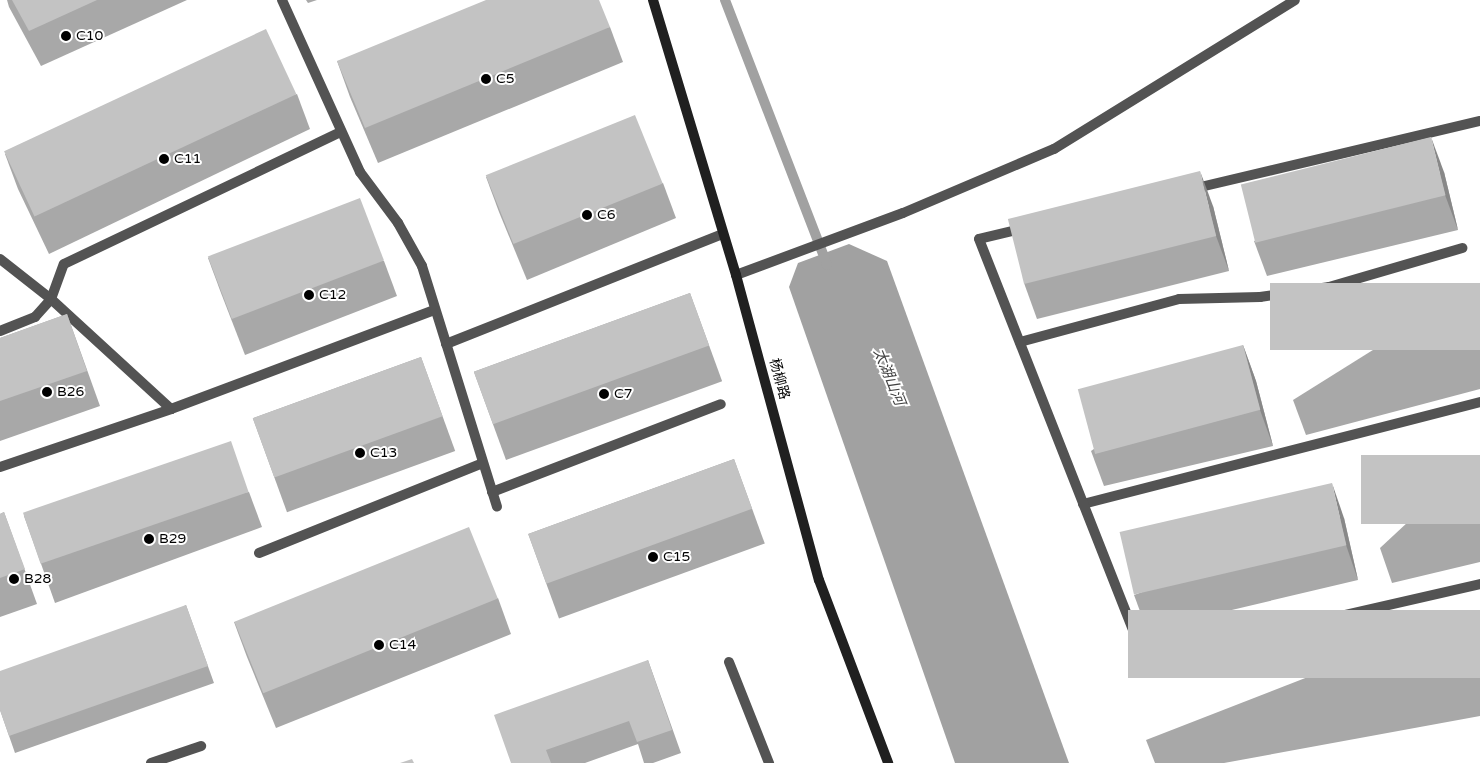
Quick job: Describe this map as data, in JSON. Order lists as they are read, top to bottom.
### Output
{
  "streets": {
    "street": ["杨柳路"]
  },
  "water": ["太湖山河"],
  "places": [
    "C10",
    "C5",
    "C11",
    "C6",
    "C12",
    "B26",
    "C7",
    "C13",
    "B29",
    "C15",
    "B28",
    "C14"
  ]
}
